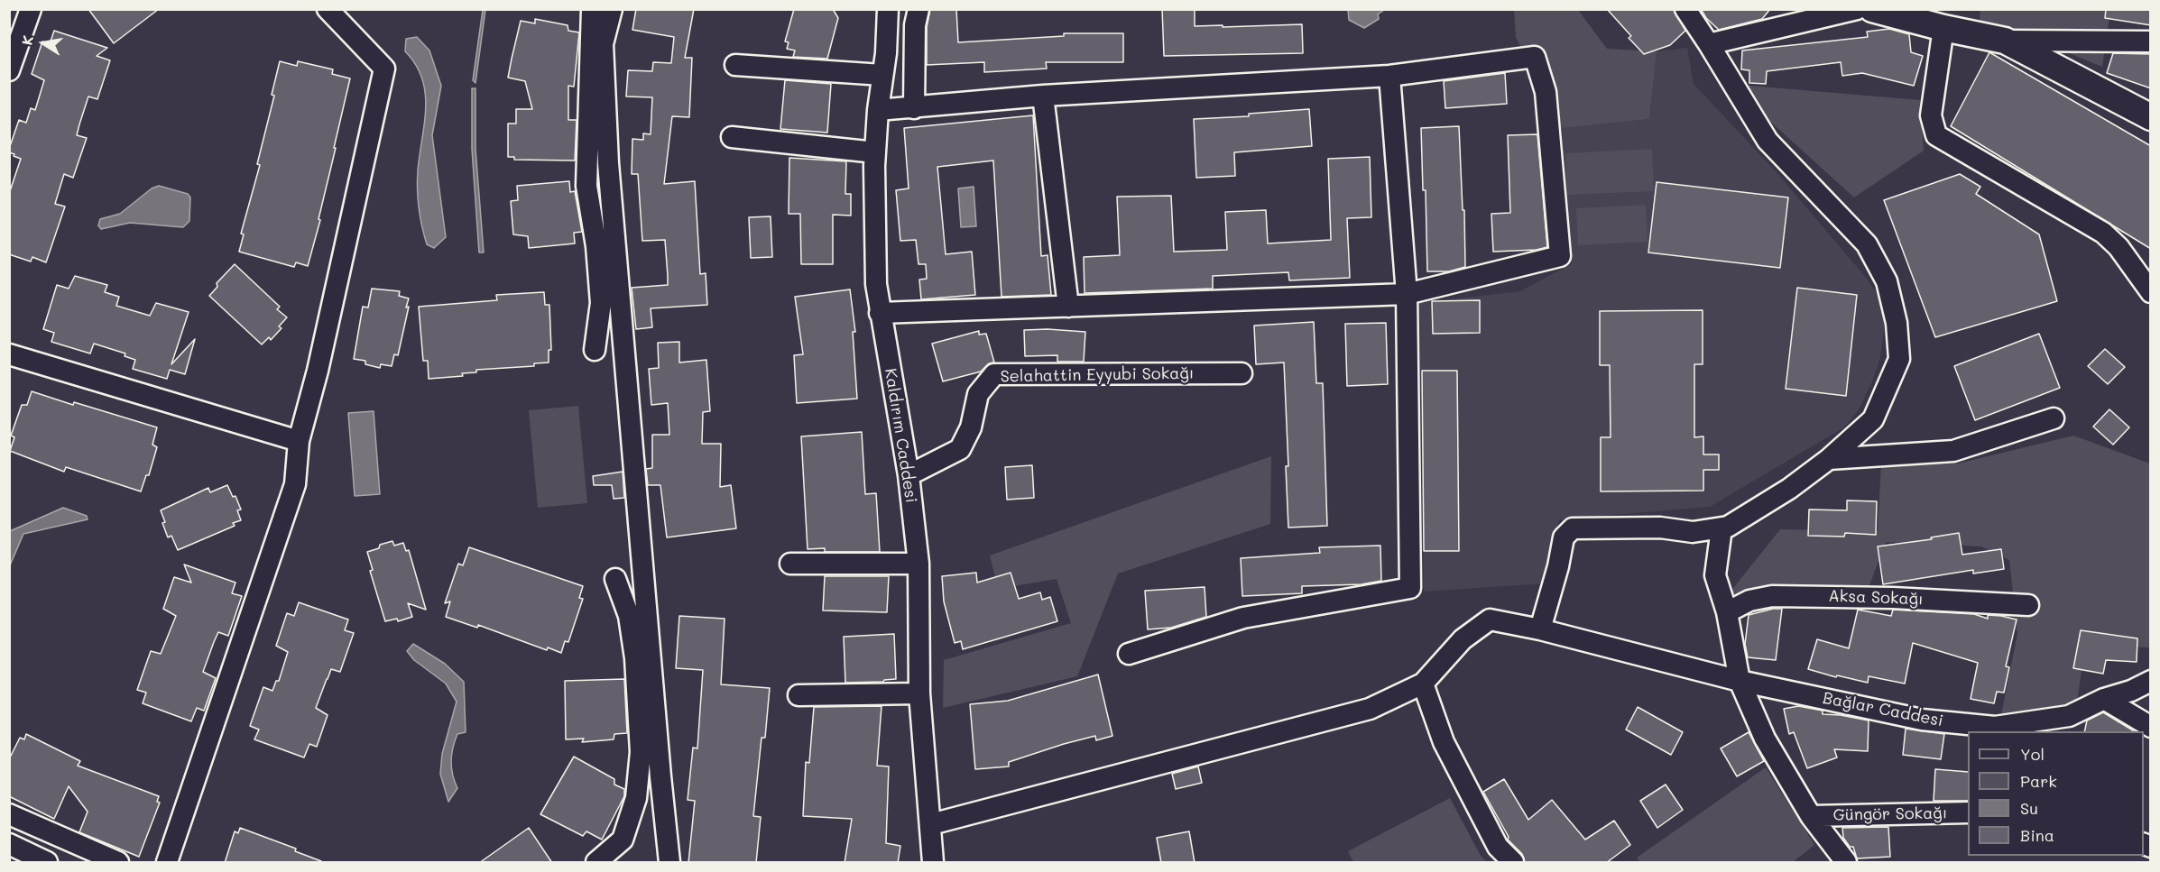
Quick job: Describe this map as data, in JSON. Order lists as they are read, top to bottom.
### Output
{
  "streets": {
    "street": [
      "Selahattin Eyyubi Sokağı",
      "Kaldırım Caddesi",
      "Aksa Sokağı",
      "Bağlar Caddesi",
      "Güngör Sokağı"
    ]
  },
  "crossings": [
    ["Selahattin Eyyubi Sokağı", "Kaldırım Caddesi"]
  ],
  "legend": [
    "Yol",
    "Park",
    "Su",
    "Bina"
  ],
  "north": "left"
}
